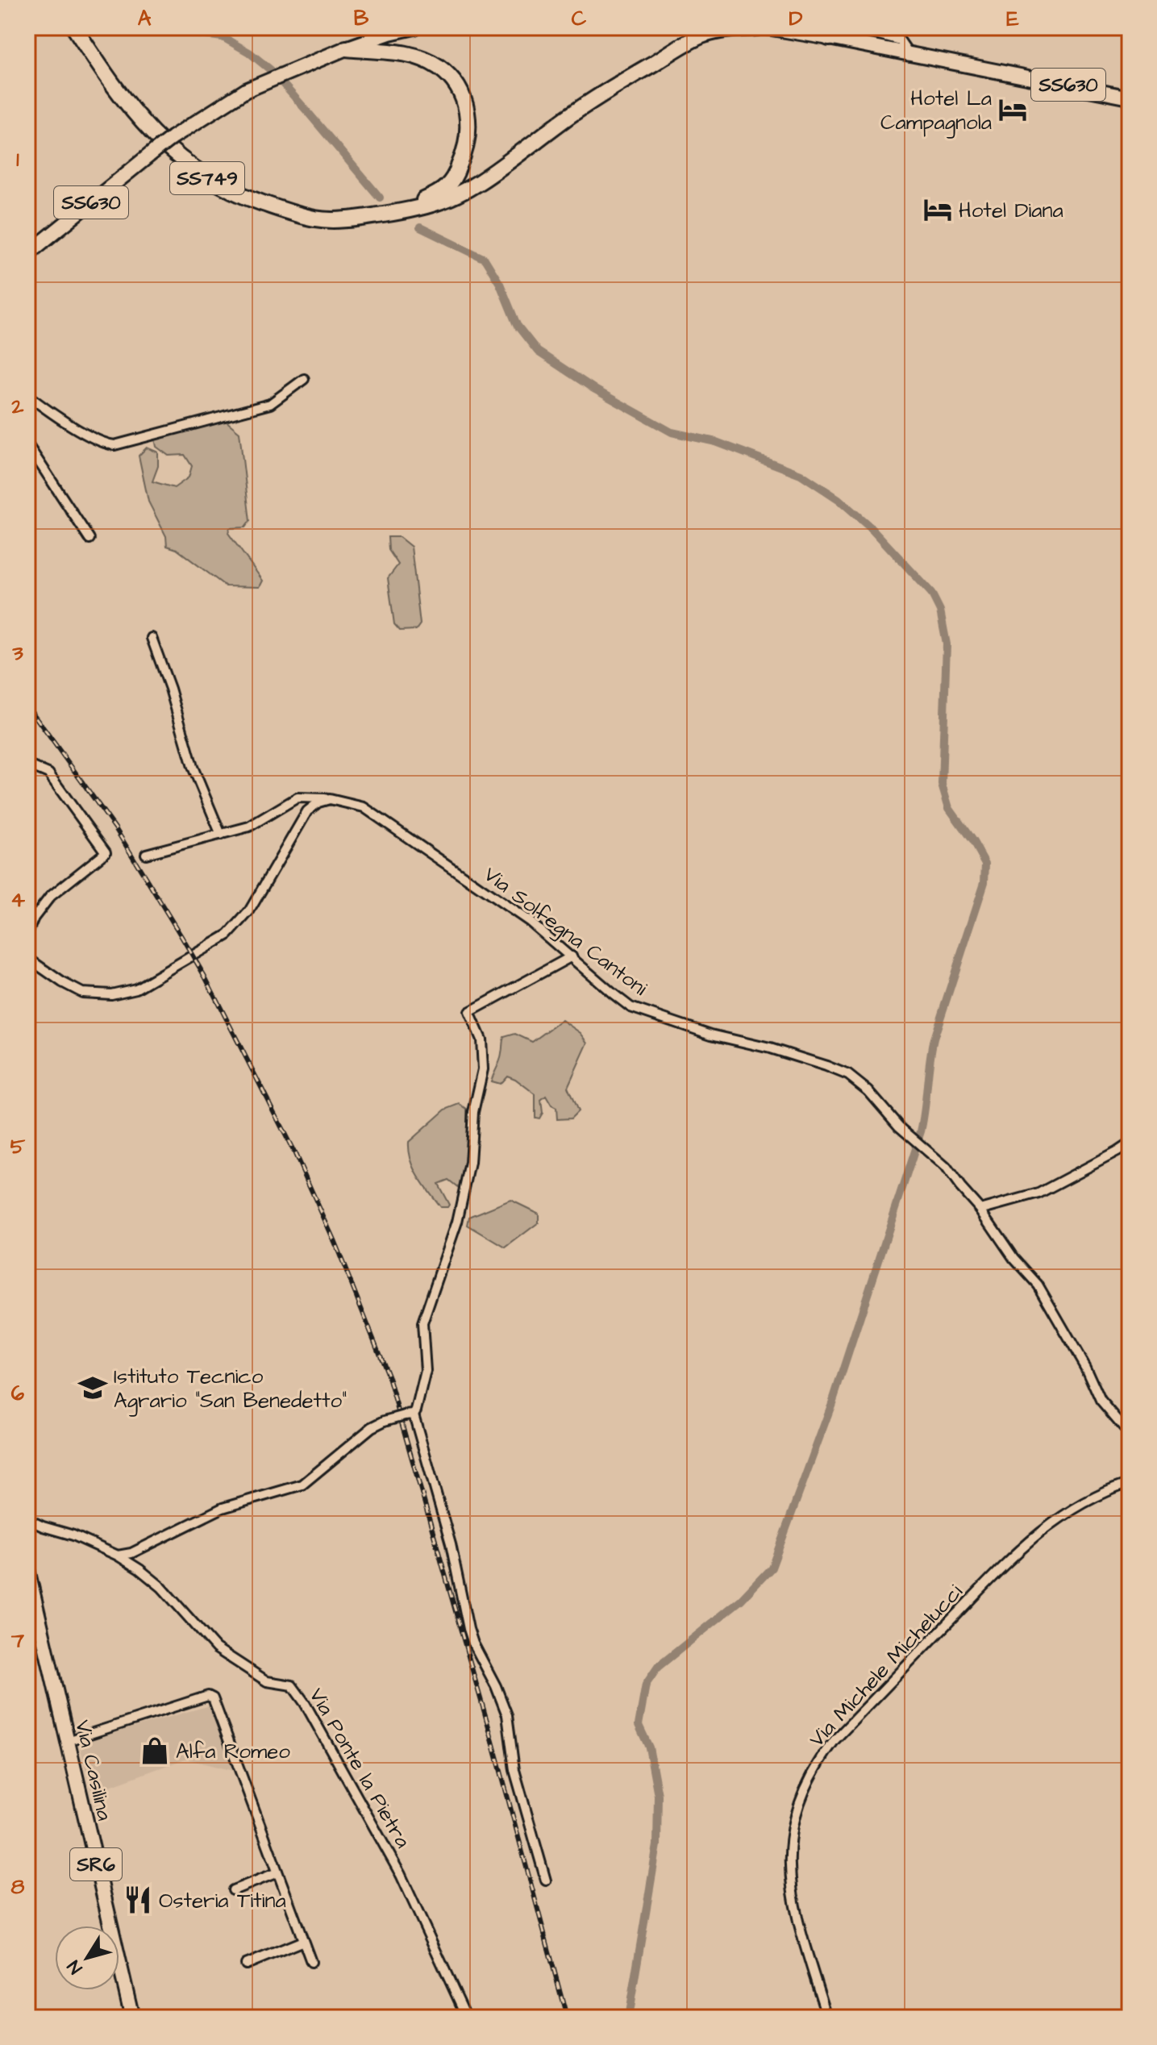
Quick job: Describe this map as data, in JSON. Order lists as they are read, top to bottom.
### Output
{
  "streets": {
    "highway": ["SS749"],
    "main road": ["SS630", "Via Casilina", "SR6"],
    "street": ["Via Solfegna Cantoni", "Via Michele Michelucci", "Via Ponte la Pietra"]
  },
  "places": {
    "hotel": ["Hotel La Campagnola", "Hotel Diana"],
    "school or university": ["Istituto Tecnico Agrario \"San Benedetto\""],
    "shop": ["Alfa Romeo"],
    "restaurant": ["Osteria Titina"]
  },
  "north": "bottom left",
  "grid": {
    "columns": [
      "A",
      "B",
      "C",
      "D",
      "E"
    ],
    "rows": [
      "1",
      "2",
      "3",
      "4",
      "5",
      "6",
      "7",
      "8"
    ]
  }
}
